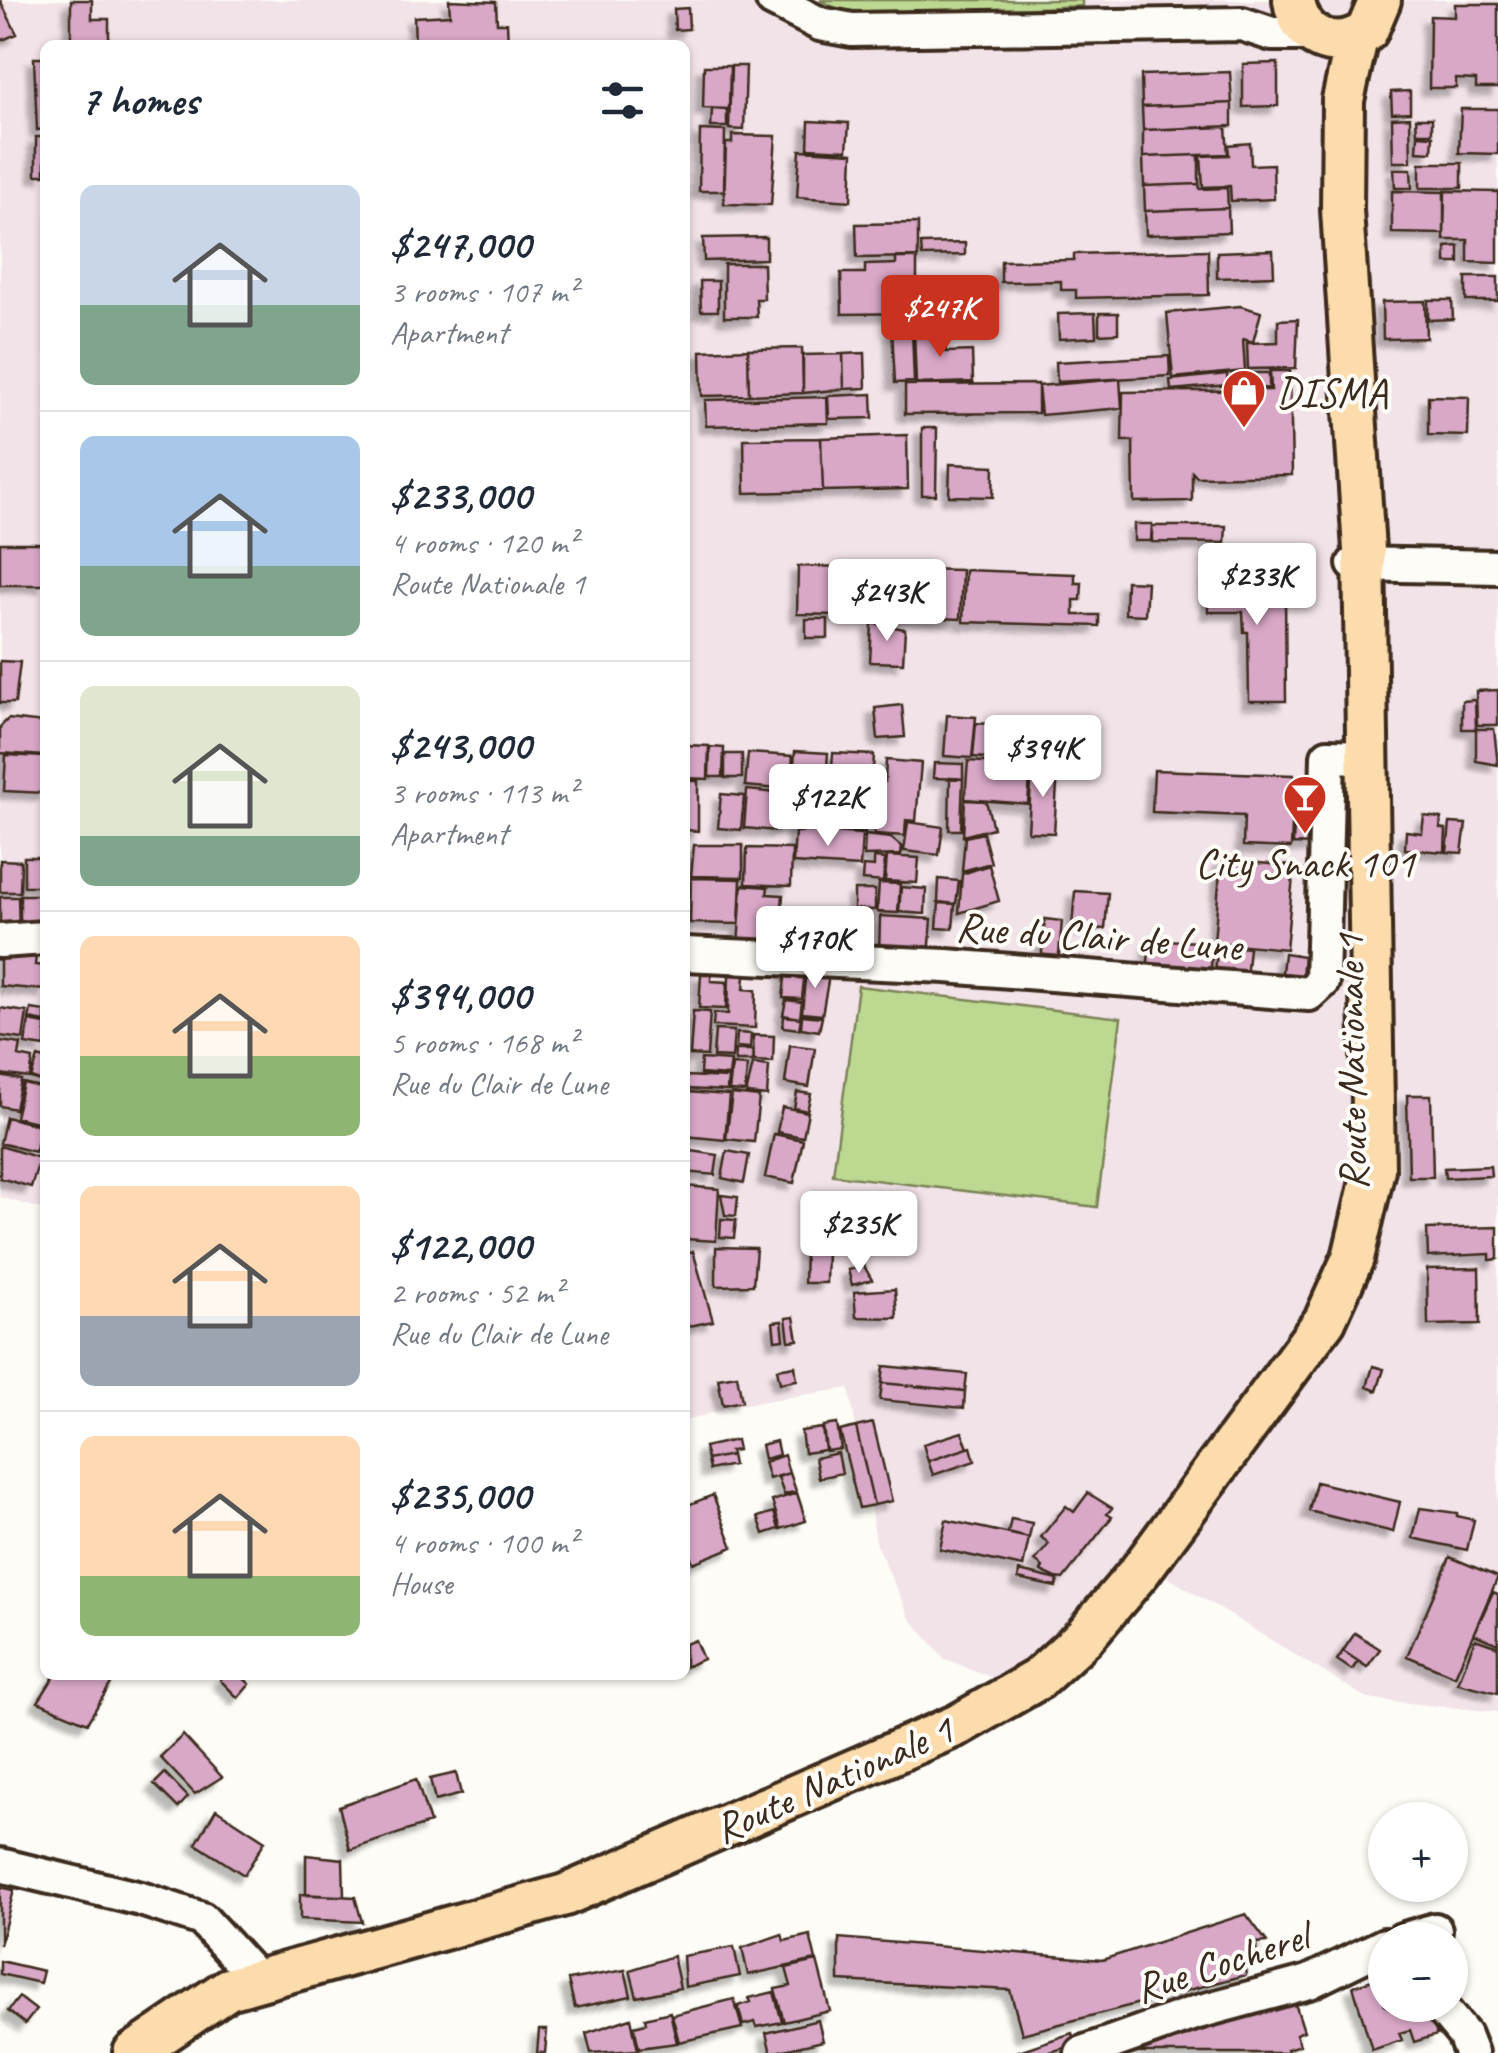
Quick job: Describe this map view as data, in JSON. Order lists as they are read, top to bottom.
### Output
{
  "streets": {
    "main road": ["Route Nationale 1"],
    "street": ["Rue du Clair de Lune", "Rue Cocherel"]
  },
  "crossings": [
    ["Rue du Clair de Lune", "Route Nationale 1"]
  ],
  "places": {
    "shop": ["DISMA"],
    "bar": ["City Snack 101"]
  },
  "page": {
    "heading": "7 homes",
    "list": [
      {
        "name": "$247,000",
        "note": "3 rooms · 107 m² · Apartment"
      },
      {
        "name": "$233,000",
        "note": "4 rooms · 120 m² · Route Nationale 1"
      },
      {
        "name": "$243,000",
        "note": "3 rooms · 113 m² · Apartment"
      },
      {
        "name": "$394,000",
        "note": "5 rooms · 168 m² · Rue du Clair de Lune"
      },
      {
        "name": "$122,000",
        "note": "2 rooms · 52 m² · Rue du Clair de Lune"
      },
      {
        "name": "$235,000",
        "note": "4 rooms · 100 m² · House"
      }
    ],
    "price": [
      "$247K",
      "$233K",
      "$243K",
      "$394K",
      "$122K",
      "$170K",
      "$235K"
    ],
    "map_buttons": ["+", "−"]
  }
}
